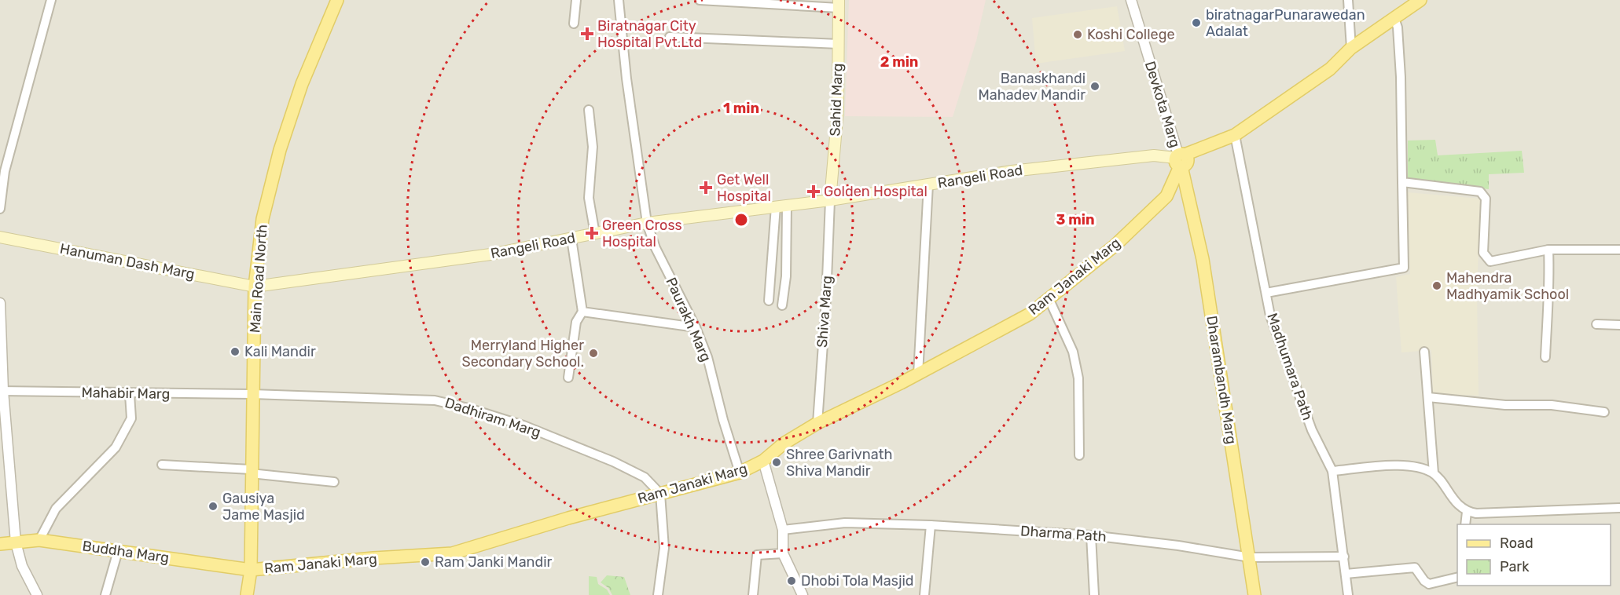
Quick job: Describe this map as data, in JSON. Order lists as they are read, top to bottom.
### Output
{
  "streets": {
    "main road": [
      "Sahid Marg",
      "Rangeli Road",
      "Hanuman Dash Marg",
      "Ram Janaki Marg",
      "Main Road North",
      "Dharambandh Marg",
      "Buddha Marg"
    ],
    "street": [
      "Devkota Marg",
      "Shiva Marg",
      "Paurakh Marg",
      "Madhumara Path",
      "Mahabir Marg",
      "Dadhiram Marg",
      "Dharma Path"
    ]
  },
  "crossings": [
    ["Sahid Marg", "Rangeli Road"],
    ["Sahid Marg", "Shiva Marg"],
    ["Devkota Marg", "Rangeli Road"],
    ["Devkota Marg", "Ram Janaki Marg"],
    ["Devkota Marg", "Dharambandh Marg"],
    ["Rangeli Road", "Hanuman Dash Marg"],
    ["Rangeli Road", "Ram Janaki Marg"],
    ["Rangeli Road", "Main Road North"],
    ["Rangeli Road", "Shiva Marg"],
    ["Rangeli Road", "Paurakh Marg"],
    ["Rangeli Road", "Dharambandh Marg"],
    ["Hanuman Dash Marg", "Main Road North"],
    ["Ram Janaki Marg", "Main Road North"],
    ["Ram Janaki Marg", "Shiva Marg"],
    ["Ram Janaki Marg", "Paurakh Marg"],
    ["Ram Janaki Marg", "Dharambandh Marg"],
    ["Ram Janaki Marg", "Dadhiram Marg"],
    ["Ram Janaki Marg", "Buddha Marg"],
    ["Main Road North", "Mahabir Marg"],
    ["Main Road North", "Dadhiram Marg"],
    ["Main Road North", "Buddha Marg"],
    ["Madhumara Path", "Dharma Path"],
    ["Dharambandh Marg", "Dharma Path"],
    ["Mahabir Marg", "Dadhiram Marg"]
  ],
  "places": {
    "other": [
      "biratnagarPunarawedan Adalat",
      "Koshi College",
      "Banaskhandi Mahadev Mandir",
      "Mahendra Madhyamik School",
      "Kali Mandir",
      "Merryland Higher Secondary School.",
      "Shree Garivnath Shiva Mandir",
      "Gausiya Jame Masjid",
      "Ram Janki Mandir",
      "Dhobi Tola Masjid"
    ],
    "health": [
      "Biratnagar City Hospital Pvt.Ltd",
      "Get Well Hospital",
      "Golden Hospital",
      "Green Cross Hospital"
    ]
  },
  "legend": ["Road", "Park"],
  "rings": ["2 min", "1 min", "3 min"]
}
